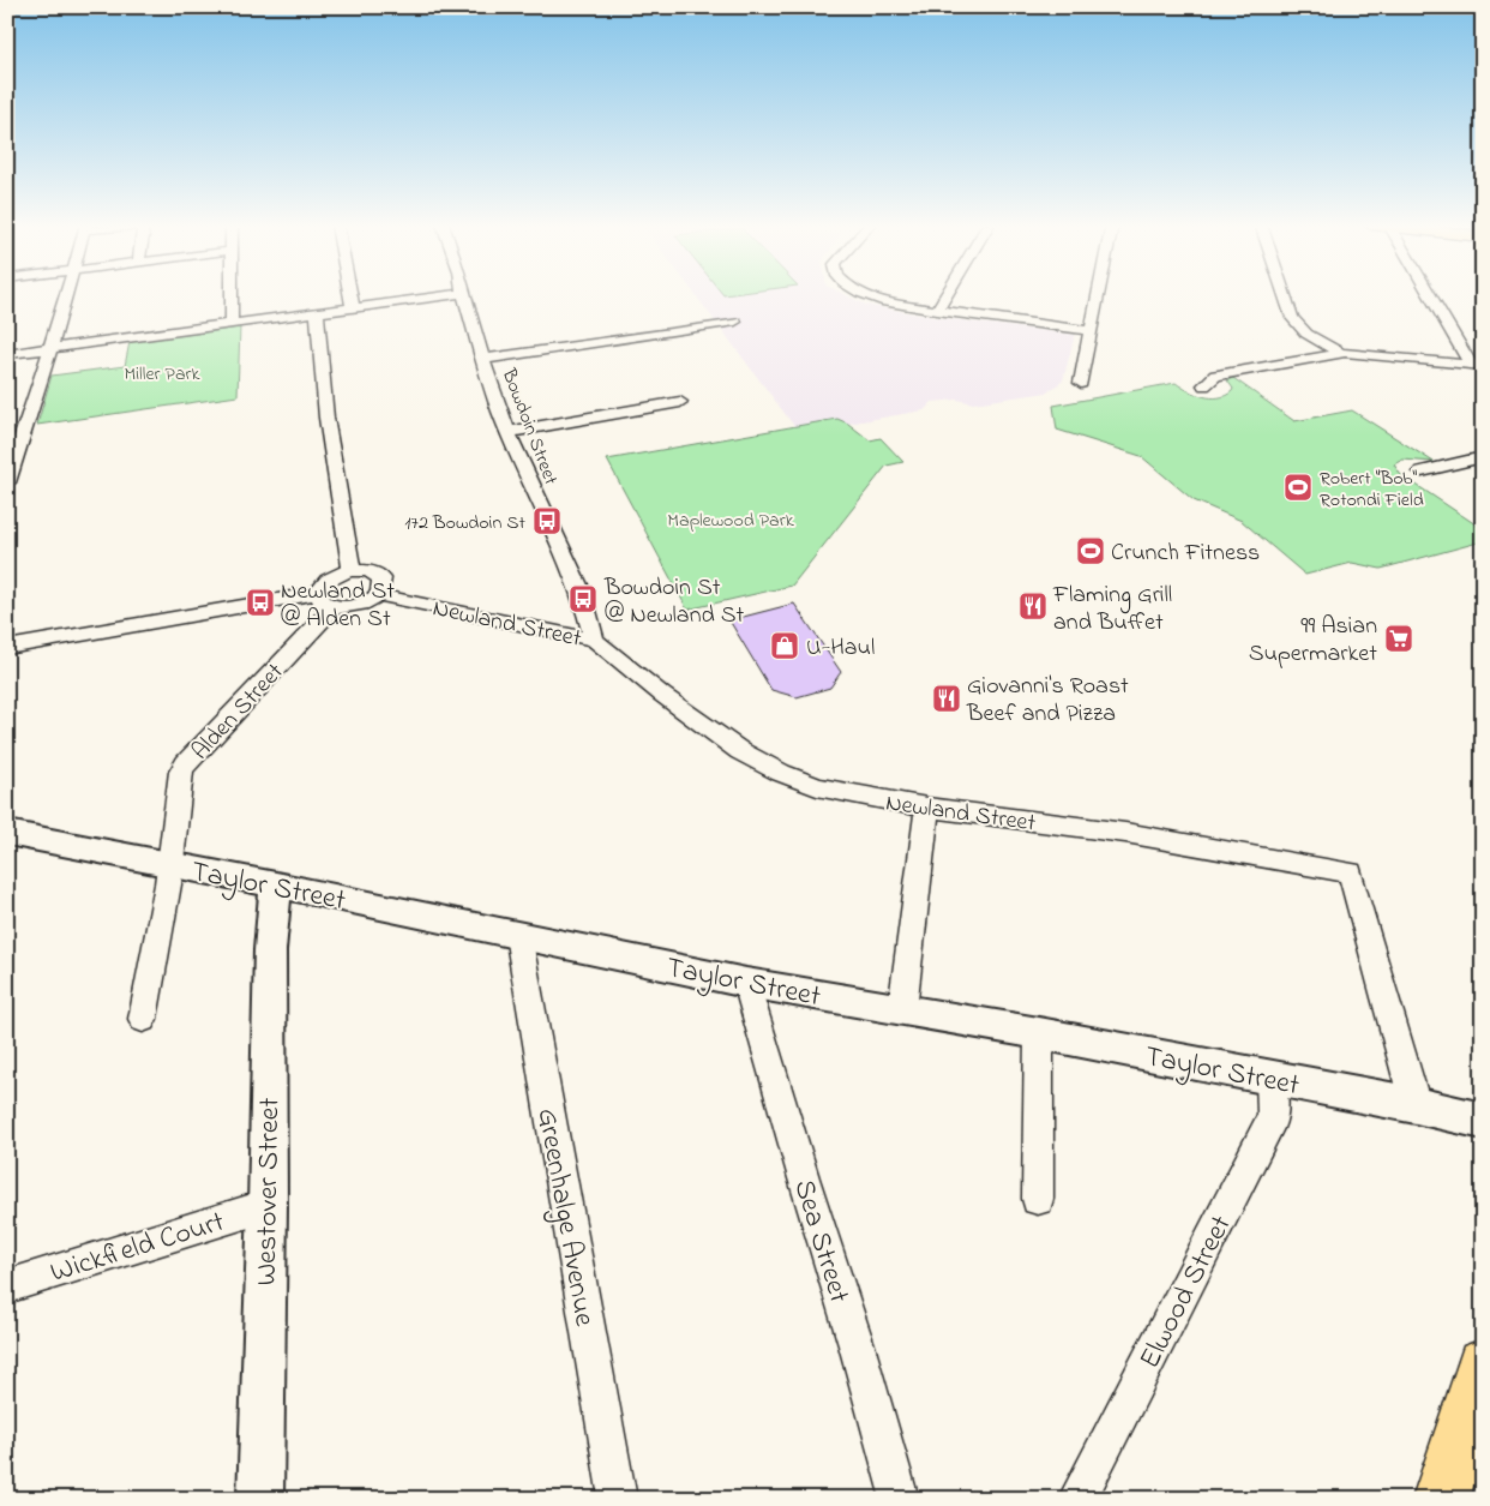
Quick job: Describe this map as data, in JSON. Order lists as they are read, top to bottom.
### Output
{
  "streets": {
    "street": [
      "Bowdoin Street",
      "Newland Street",
      "Alden Street",
      "Taylor Street",
      "Westover Street",
      "Greenhalge Avenue",
      "Sea Street",
      "Wickfield Court",
      "Elwood Street"
    ]
  },
  "crossings": [
    ["Bowdoin Street", "Newland Street"],
    ["Newland Street", "Taylor Street"],
    ["Alden Street", "Taylor Street"],
    ["Taylor Street", "Westover Street"],
    ["Taylor Street", "Greenhalge Avenue"],
    ["Taylor Street", "Sea Street"],
    ["Taylor Street", "Elwood Street"],
    ["Westover Street", "Wickfield Court"]
  ],
  "parks": ["Miller Park", "Maplewood Park"],
  "places": {
    "sports": ["Robert \"Bob\" Rotondi Field", "Crunch Fitness"],
    "bus stop": ["172 Bowdoin St", "Bowdoin St @ Newland St", "Newland St @ Alden St"],
    "restaurant": ["Flaming Grill and Buffet", "Giovanni's Roast Beef and Pizza"],
    "supermarket": ["99 Asian Supermarket"],
    "shop": ["U-Haul"]
  }
}
